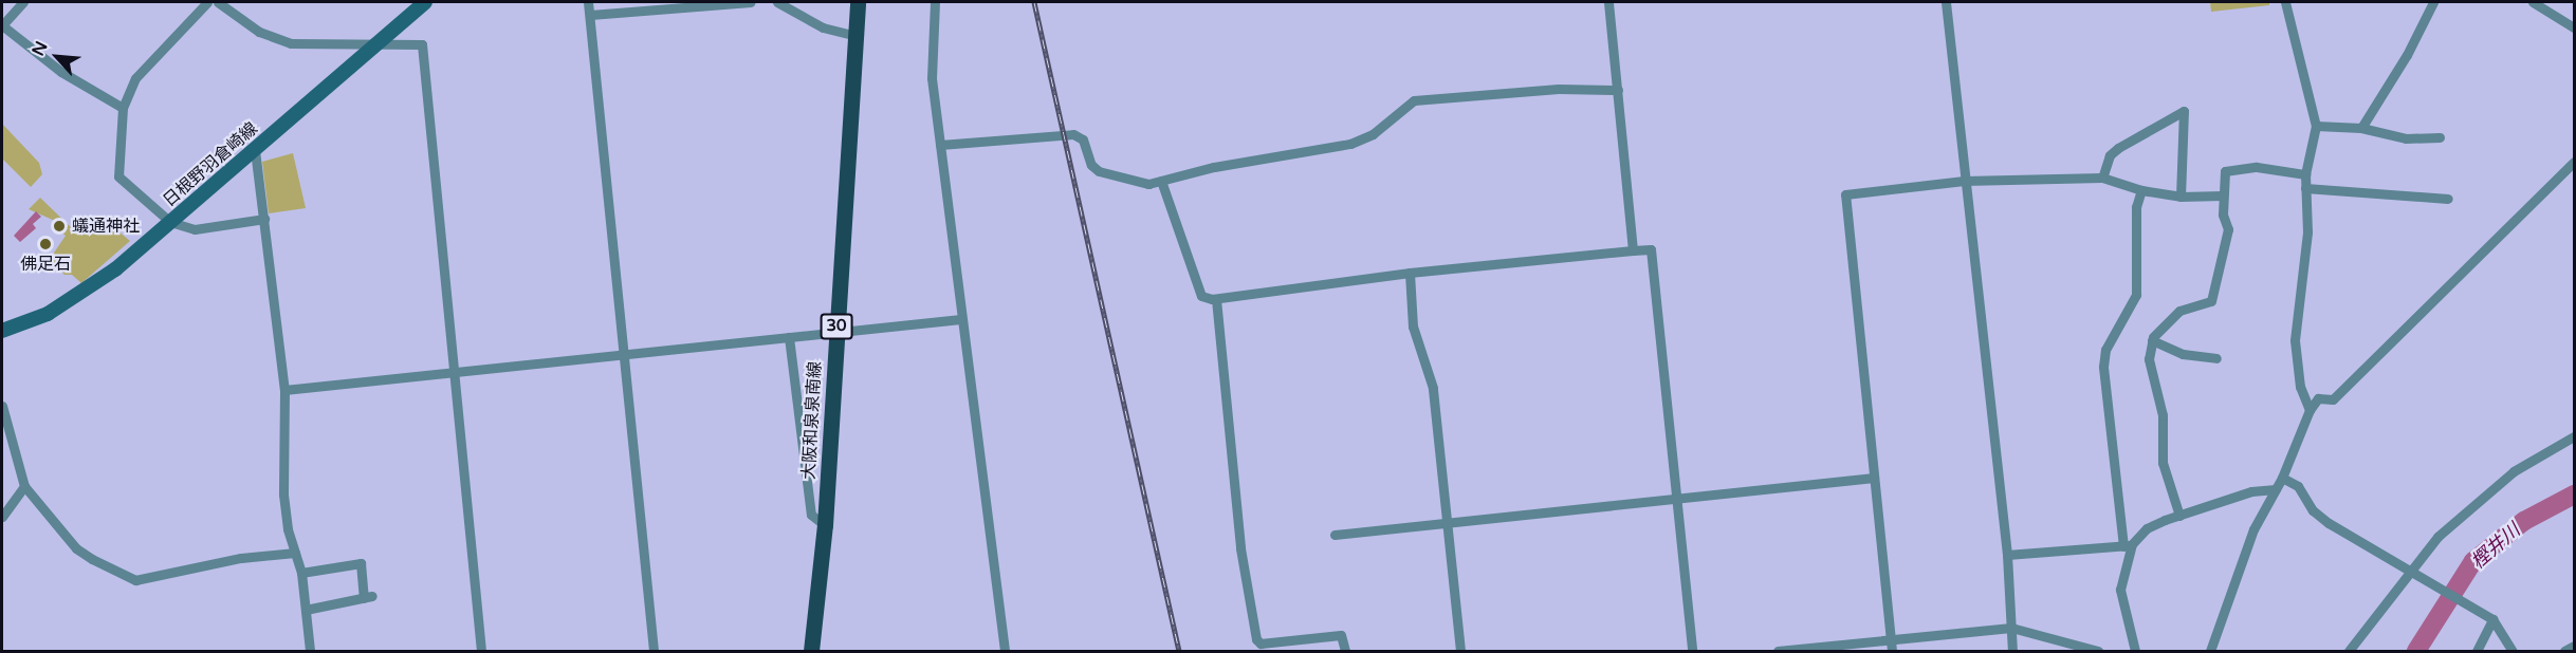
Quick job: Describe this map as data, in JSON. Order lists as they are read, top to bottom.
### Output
{
  "streets": {
    "main road": ["日根野羽倉崎線", "30", "大阪和泉泉南線"]
  },
  "water": ["樫井川"],
  "places": ["蟻通神社", "佛足石"],
  "north": "top left"
}
